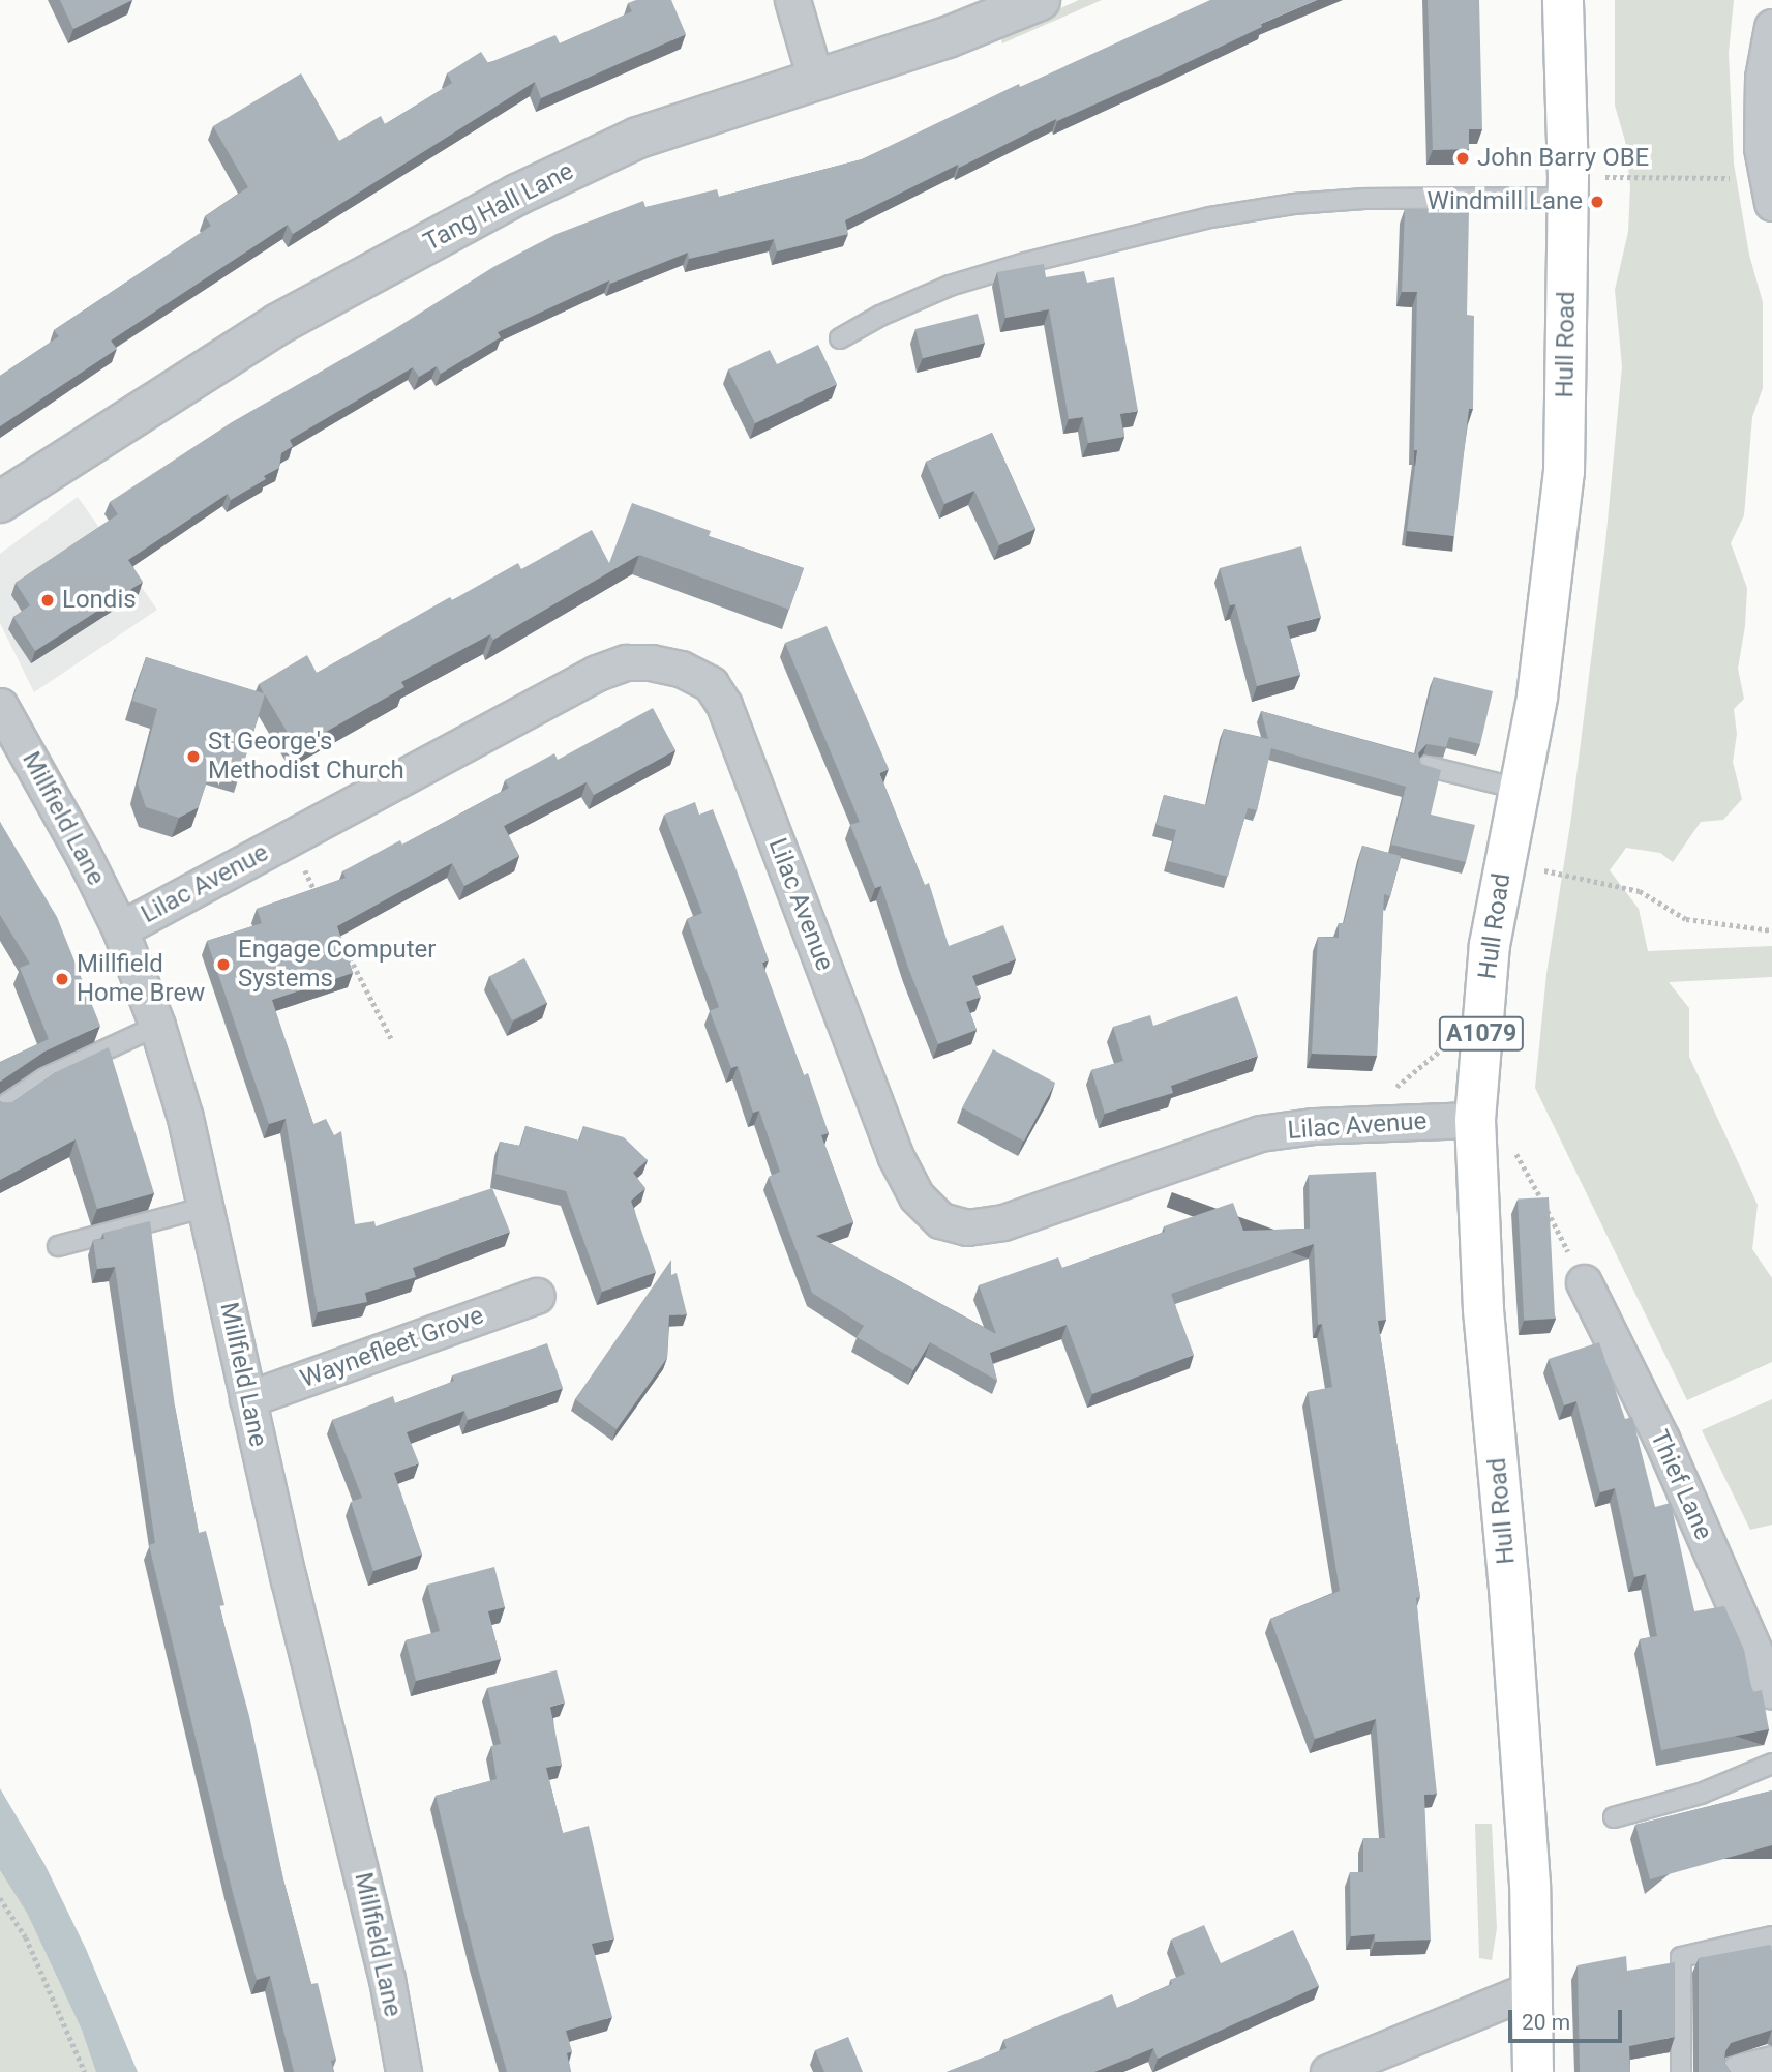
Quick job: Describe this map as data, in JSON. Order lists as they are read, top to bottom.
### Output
{
  "streets": {
    "main road": ["Hull Road", "A1079"],
    "street": [
      "Tang Hall Lane",
      "Millfield Lane",
      "Lilac Avenue",
      "Waynefleet Grove",
      "Thief Lane"
    ]
  },
  "crossings": [
    ["Hull Road", "Lilac Avenue"],
    ["Millfield Lane", "Lilac Avenue"],
    ["Millfield Lane", "Waynefleet Grove"]
  ],
  "places": [
    "John Barry OBE",
    "Windmill Lane",
    "Londis",
    "St George's Methodist Church",
    "Engage Computer Systems",
    "Millfield Home Brew"
  ],
  "scale_bar": "20 m"
}
